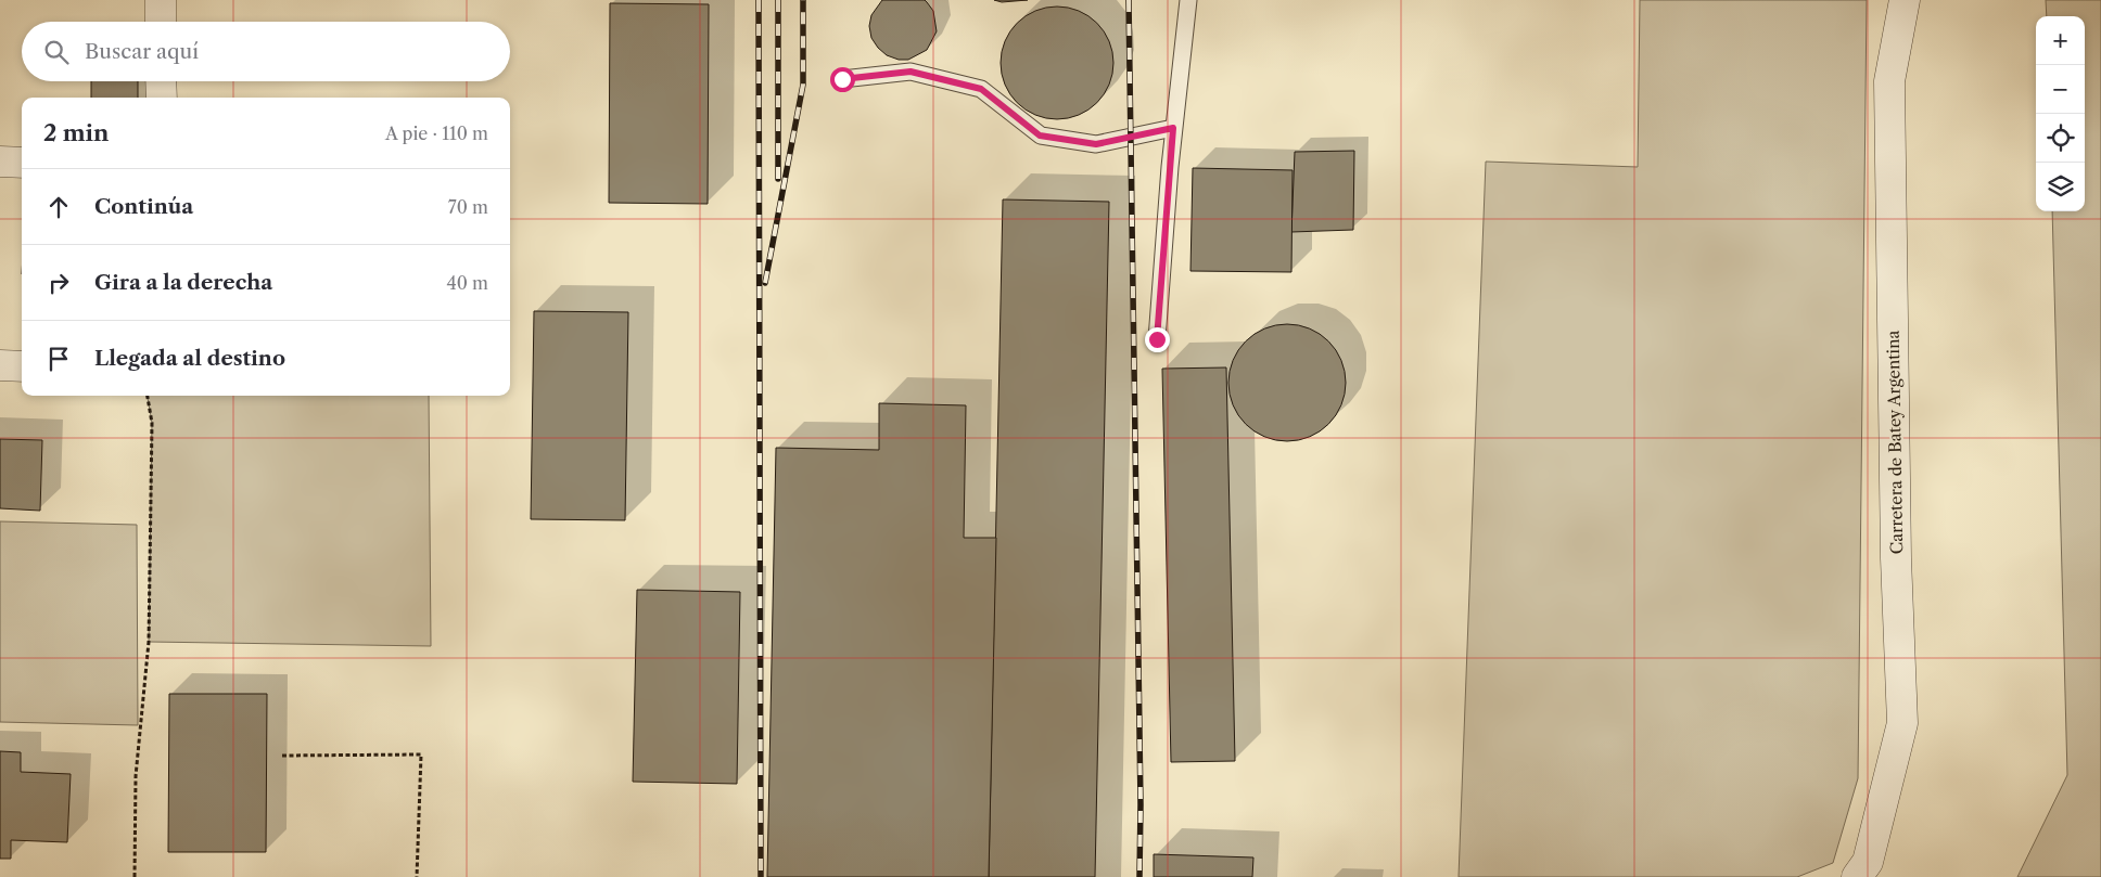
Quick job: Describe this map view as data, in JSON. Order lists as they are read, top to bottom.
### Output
{
  "streets": {
    "street": ["Carretera de Batey Argentina"]
  },
  "page": {
    "map_buttons": ["+", "−"],
    "search": "Buscar aquí",
    "heading": ["2 min", "A pie · 110 m"],
    "list": [
      ["Continúa", "70 m"],
      ["Gira a la derecha", "40 m"],
      "Llegada al destino"
    ]
  }
}
